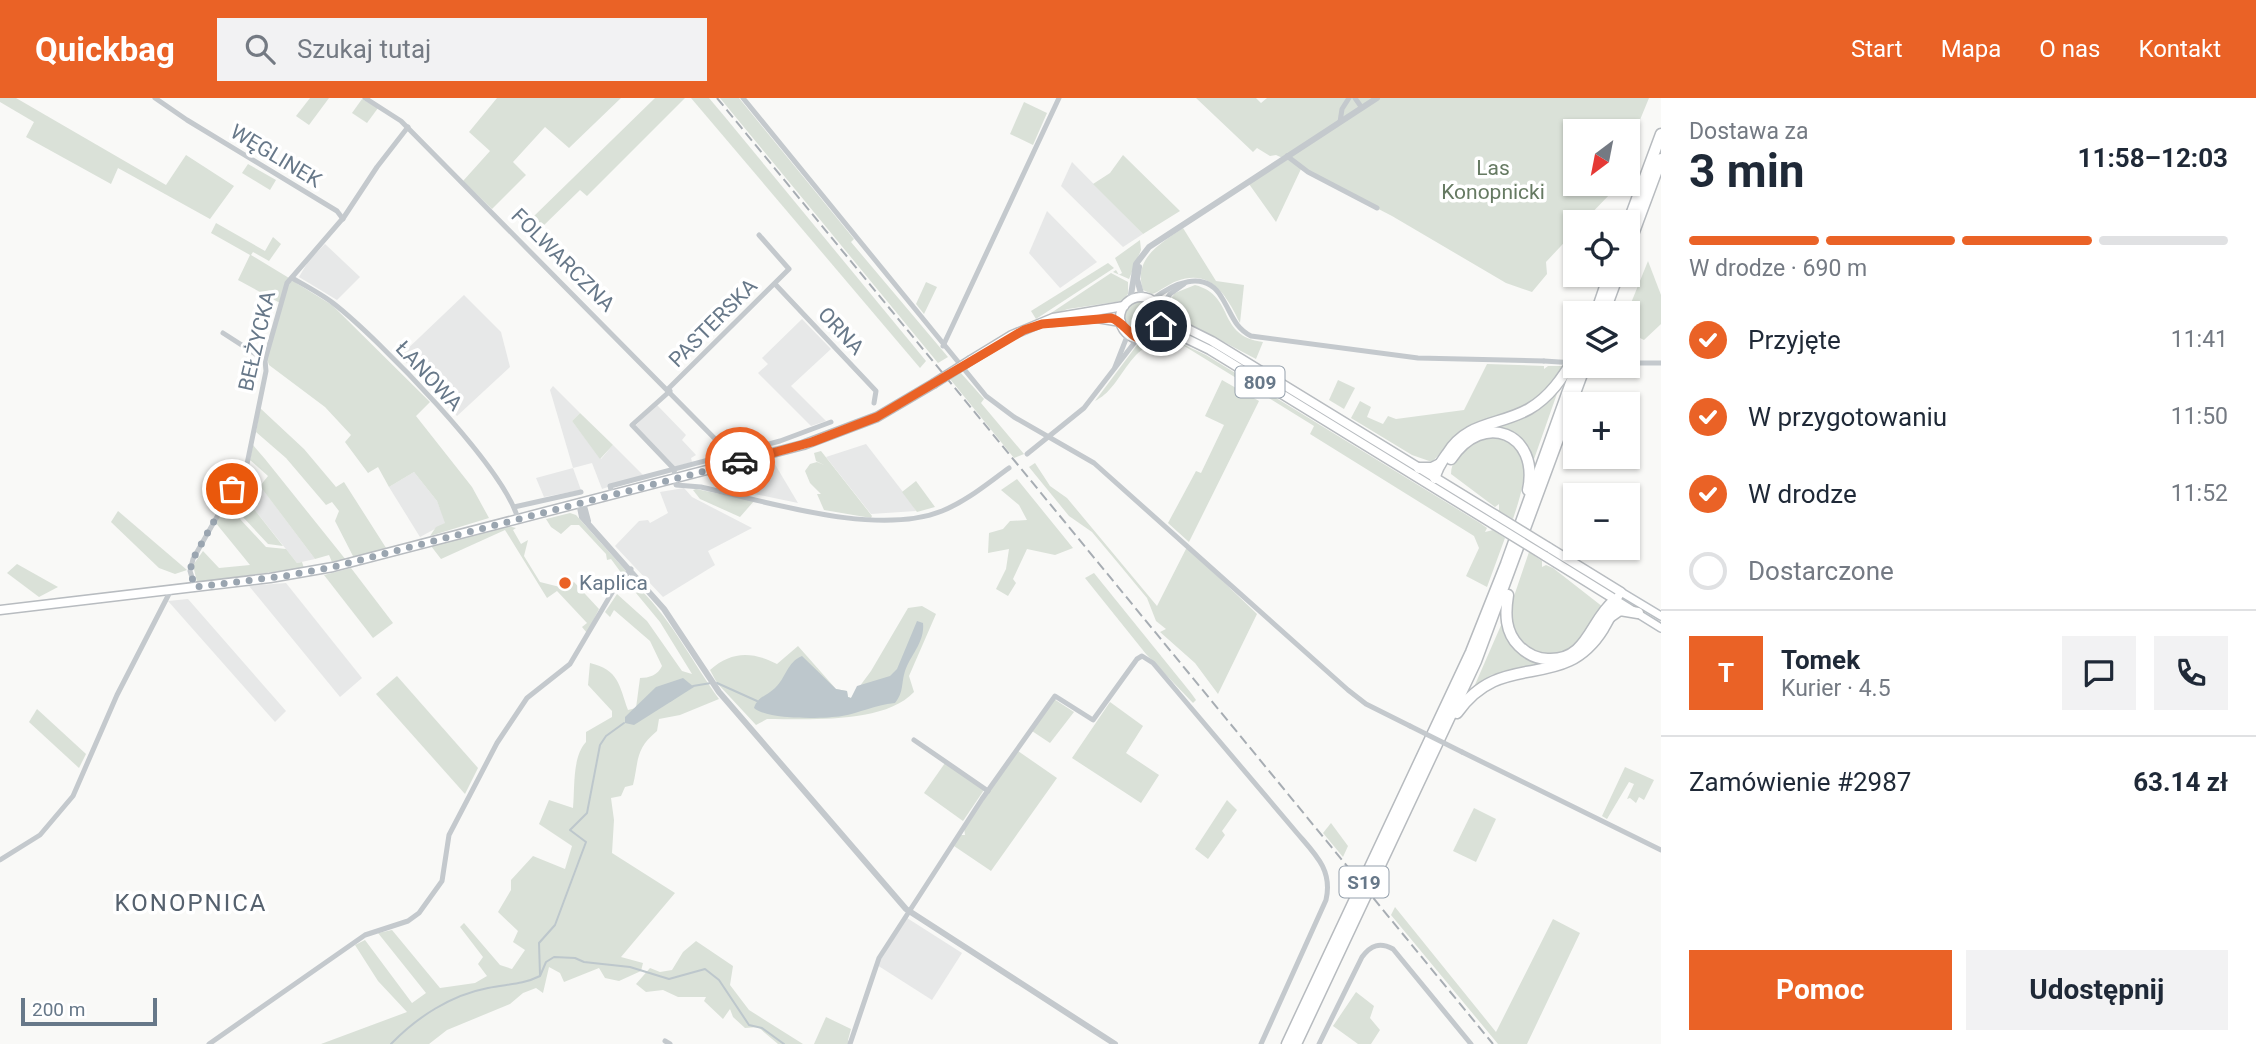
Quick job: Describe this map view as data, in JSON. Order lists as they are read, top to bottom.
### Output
{
  "streets": {
    "highway": ["S19"],
    "main road": ["809"],
    "street": [
      "WĘGLINEK",
      "FOLWARCZNA",
      "PASTERSKA",
      "ORNA",
      "BEŁŻYCKA",
      "ŁANOWA"
    ]
  },
  "crossings": [
    ["WĘGLINEK", "BEŁŻYCKA"],
    ["FOLWARCZNA", "PASTERSKA"],
    ["FOLWARCZNA", "BEŁŻYCKA"],
    ["PASTERSKA", "ORNA"],
    ["BEŁŻYCKA", "ŁANOWA"]
  ],
  "districts": ["KONOPNICA"],
  "parks": ["Las Konopnicki"],
  "places": ["Kaplica"],
  "scale_bar": "200 m",
  "north": "bottom left",
  "page": {
    "header": "Quickbag",
    "search": "Szukaj tutaj",
    "nav": [
      "Start",
      "Mapa",
      "O nas",
      "Kontakt"
    ],
    "heading": ["3 min", "Dostawa za", "11:58–12:03"],
    "panel": [
      "Tomek",
      "Kurier · 4.5",
      "Zamówienie #2987",
      "63.14 zł"
    ],
    "map_buttons": ["+", "−"],
    "bar": "W drodze · 690 m",
    "list": [
      ["Przyjęte", "11:41"],
      ["W przygotowaniu", "11:50"],
      ["W drodze", "11:52"],
      "Dostarczone"
    ],
    "round": "T",
    "buttons": ["Pomoc", "Udostępnij"],
    "scale": "200 m"
  }
}
